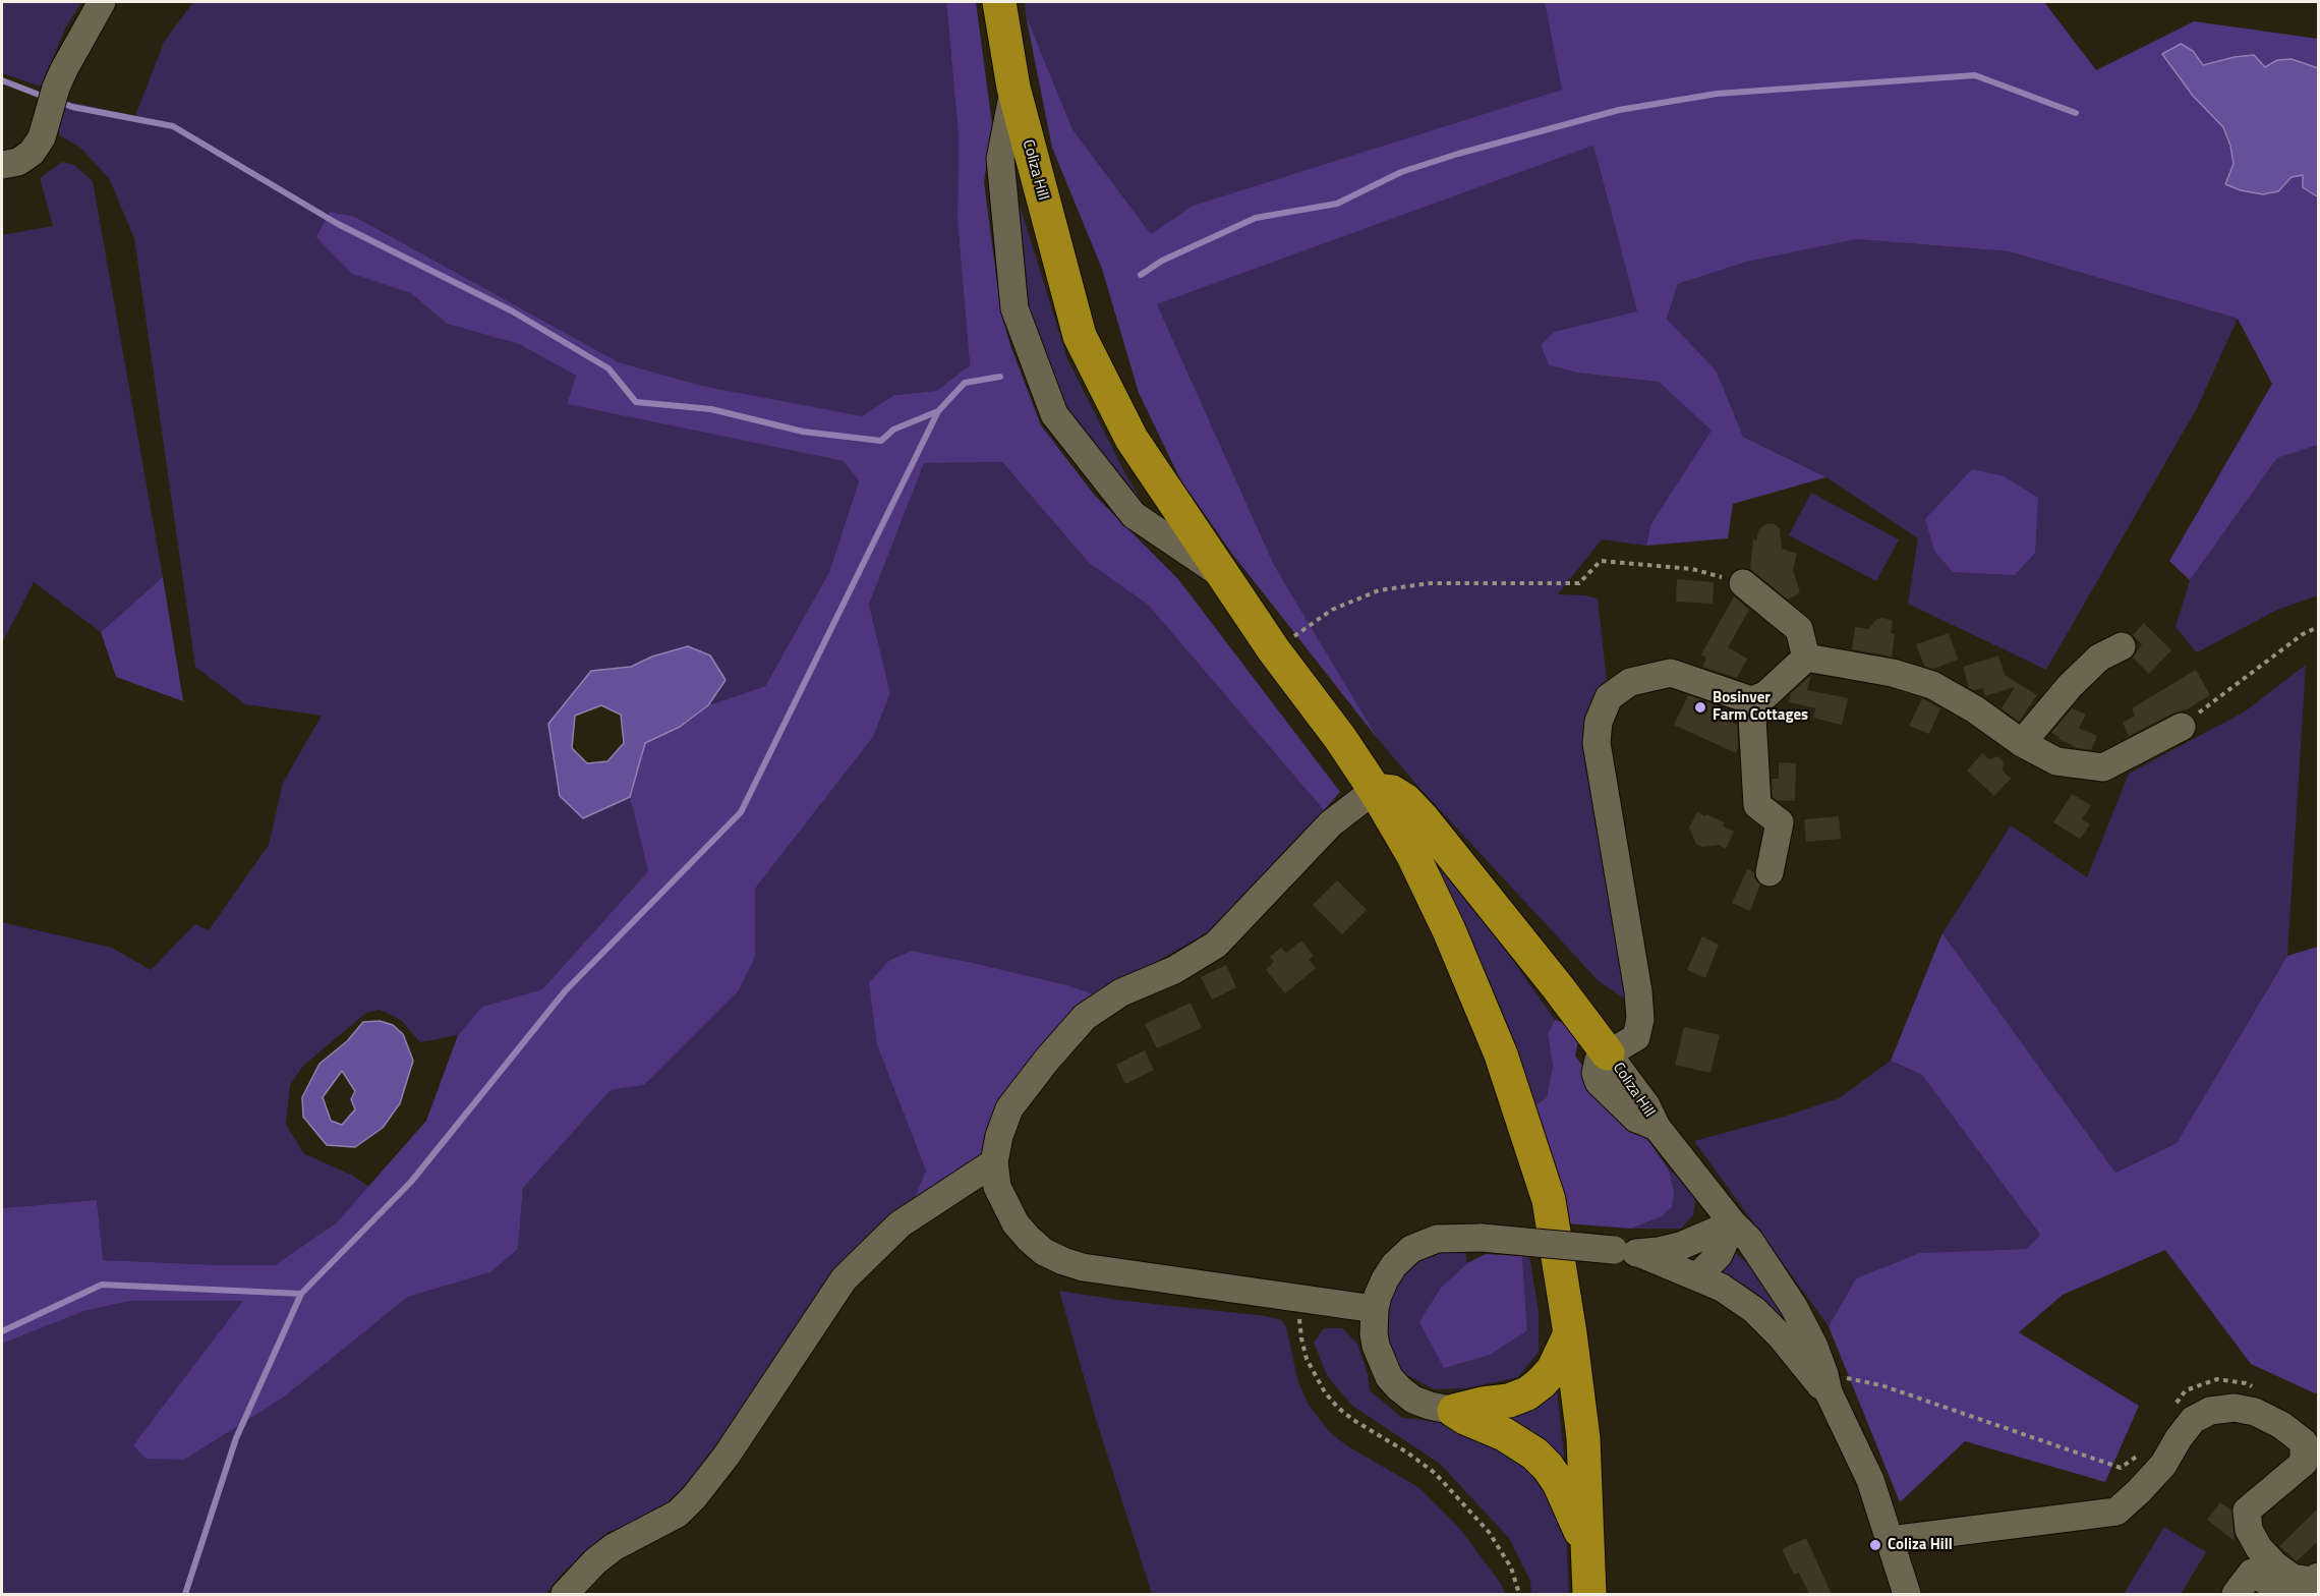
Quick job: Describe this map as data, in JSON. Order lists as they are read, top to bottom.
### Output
{
  "streets": {
    "highway": ["Coliza Hill"]
  },
  "places": ["Bosinver Farm Cottages", "Coliza Hill"]
}
